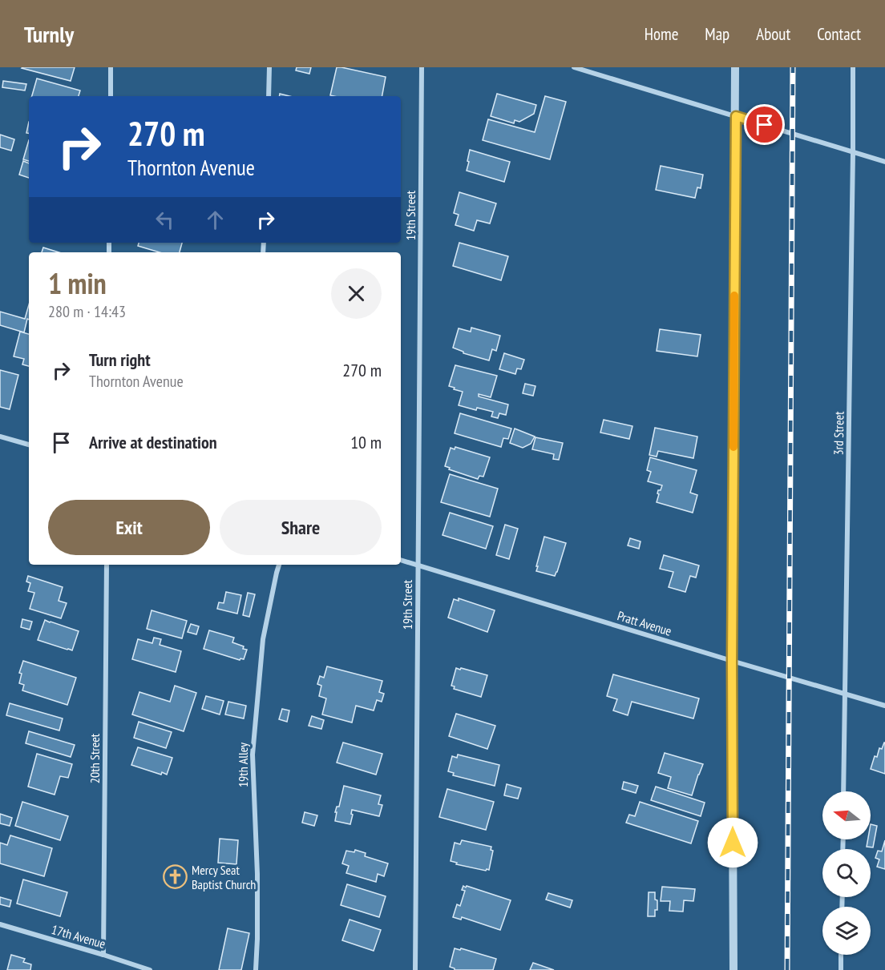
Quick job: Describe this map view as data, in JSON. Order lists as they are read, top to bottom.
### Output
{
  "streets": {
    "street": [
      "19th Street",
      "3rd Street",
      "Pratt Avenue",
      "20th Street",
      "19th Alley",
      "17th Avenue"
    ]
  },
  "crossings": [
    ["19th Street", "Pratt Avenue"],
    ["3rd Street", "Pratt Avenue"],
    ["20th Street", "17th Avenue"]
  ],
  "places": {
    "church": ["Mercy Seat Baptist Church"]
  },
  "north": "left",
  "page": {
    "header": "Turnly",
    "nav": [
      "Home",
      "Map",
      "About",
      "Contact"
    ],
    "turn": ["270 m", "Thornton Avenue"],
    "heading": ["1 min", "280 m · 14:43"],
    "list": [
      {
        "name": "Turn right",
        "note": "Thornton Avenue",
        "value": "270 m"
      },
      {
        "name": "Arrive at destination",
        "value": "10 m"
      }
    ],
    "buttons": ["Exit", "Share"]
  }
}
